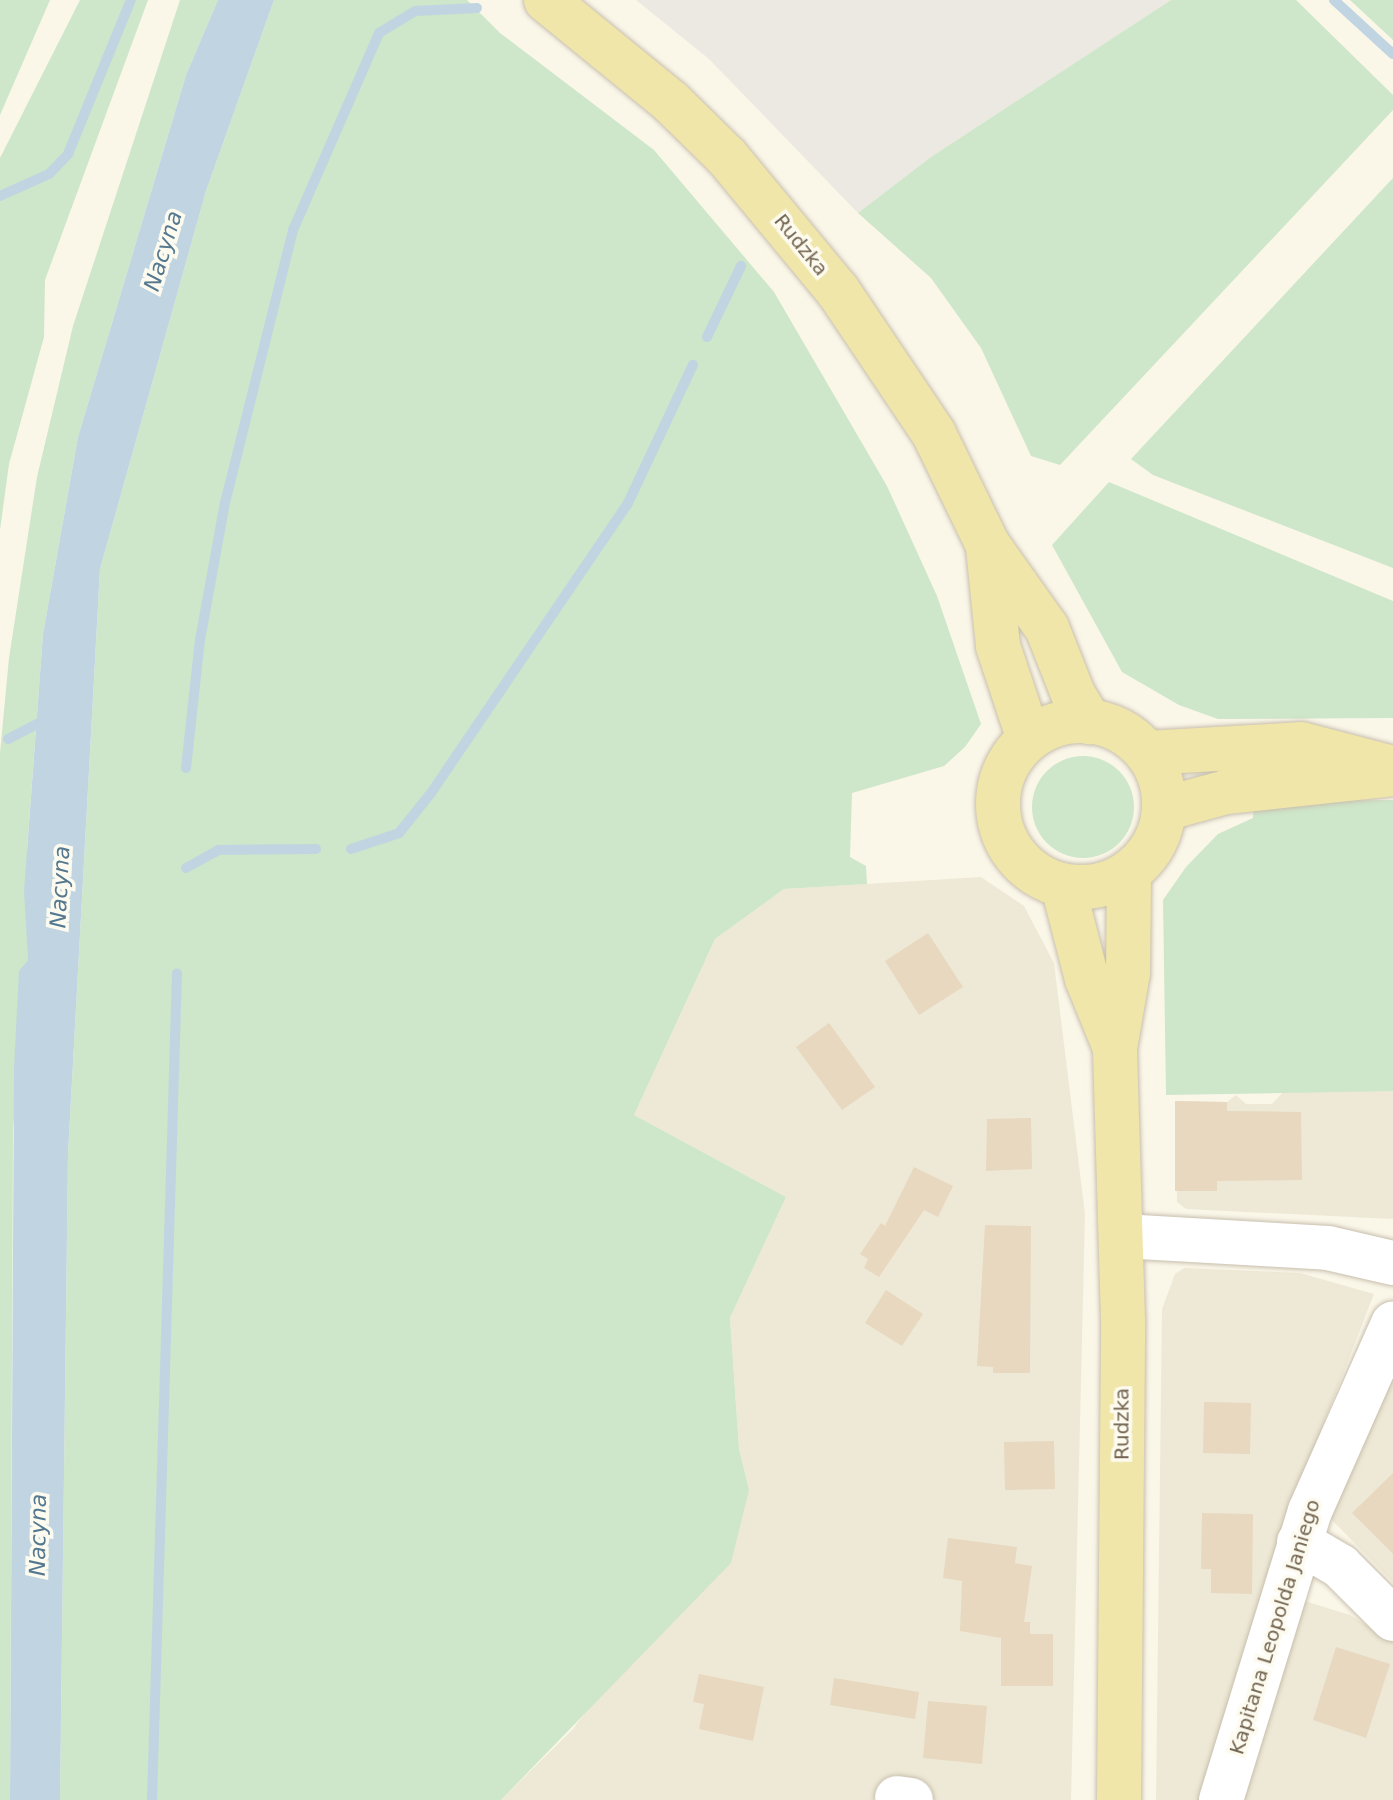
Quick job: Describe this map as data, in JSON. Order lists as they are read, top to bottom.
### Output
{
  "streets": {
    "main road": ["Rudzka"],
    "street": ["Kapitana Leopolda Janiego"]
  },
  "water": ["Nacyna"]
}
